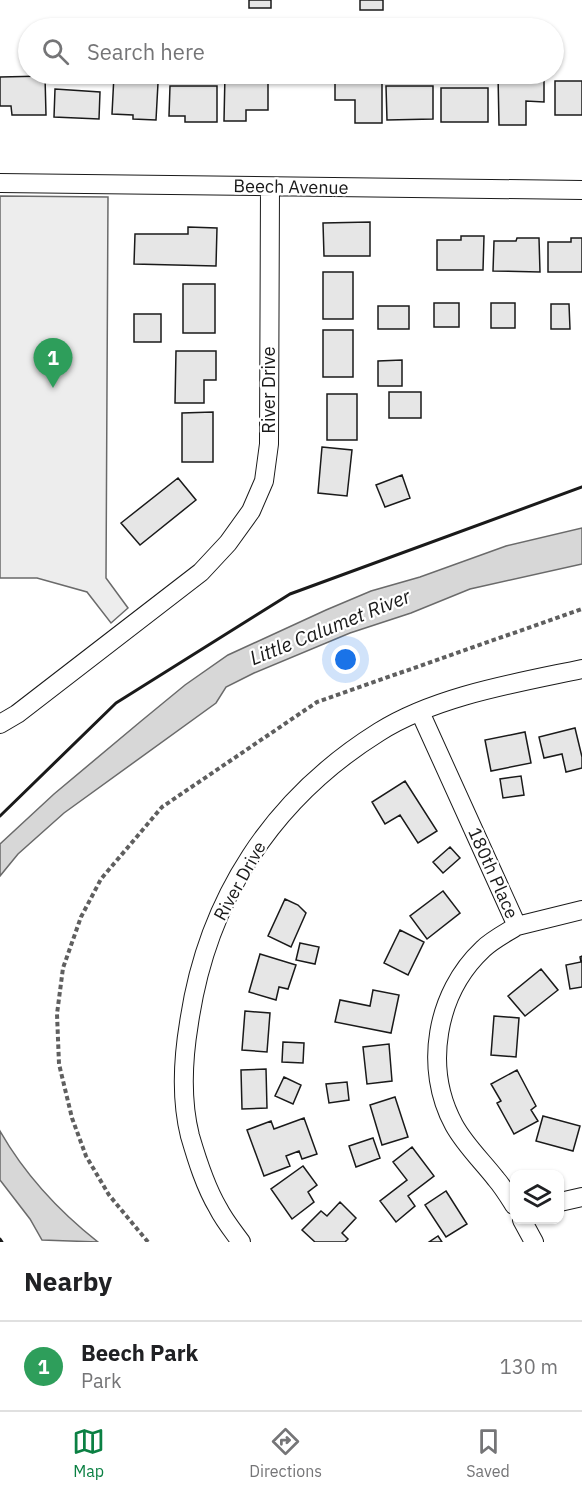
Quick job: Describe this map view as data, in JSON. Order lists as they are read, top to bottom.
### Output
{
  "streets": {
    "street": ["Beech Avenue", "River Drive", "180th Place"]
  },
  "crossings": [
    ["Beech Avenue", "River Drive"],
    ["River Drive", "180th Place"]
  ],
  "water": ["Little Calumet River"],
  "page": {
    "search": "Search here",
    "pins": "1",
    "heading": "Nearby",
    "list": [
      {
        "mark": "1",
        "name": "Beech Park",
        "note": "Park",
        "value": "130 m"
      }
    ],
    "nav": ["Map", "Directions", "Saved"]
  }
}
